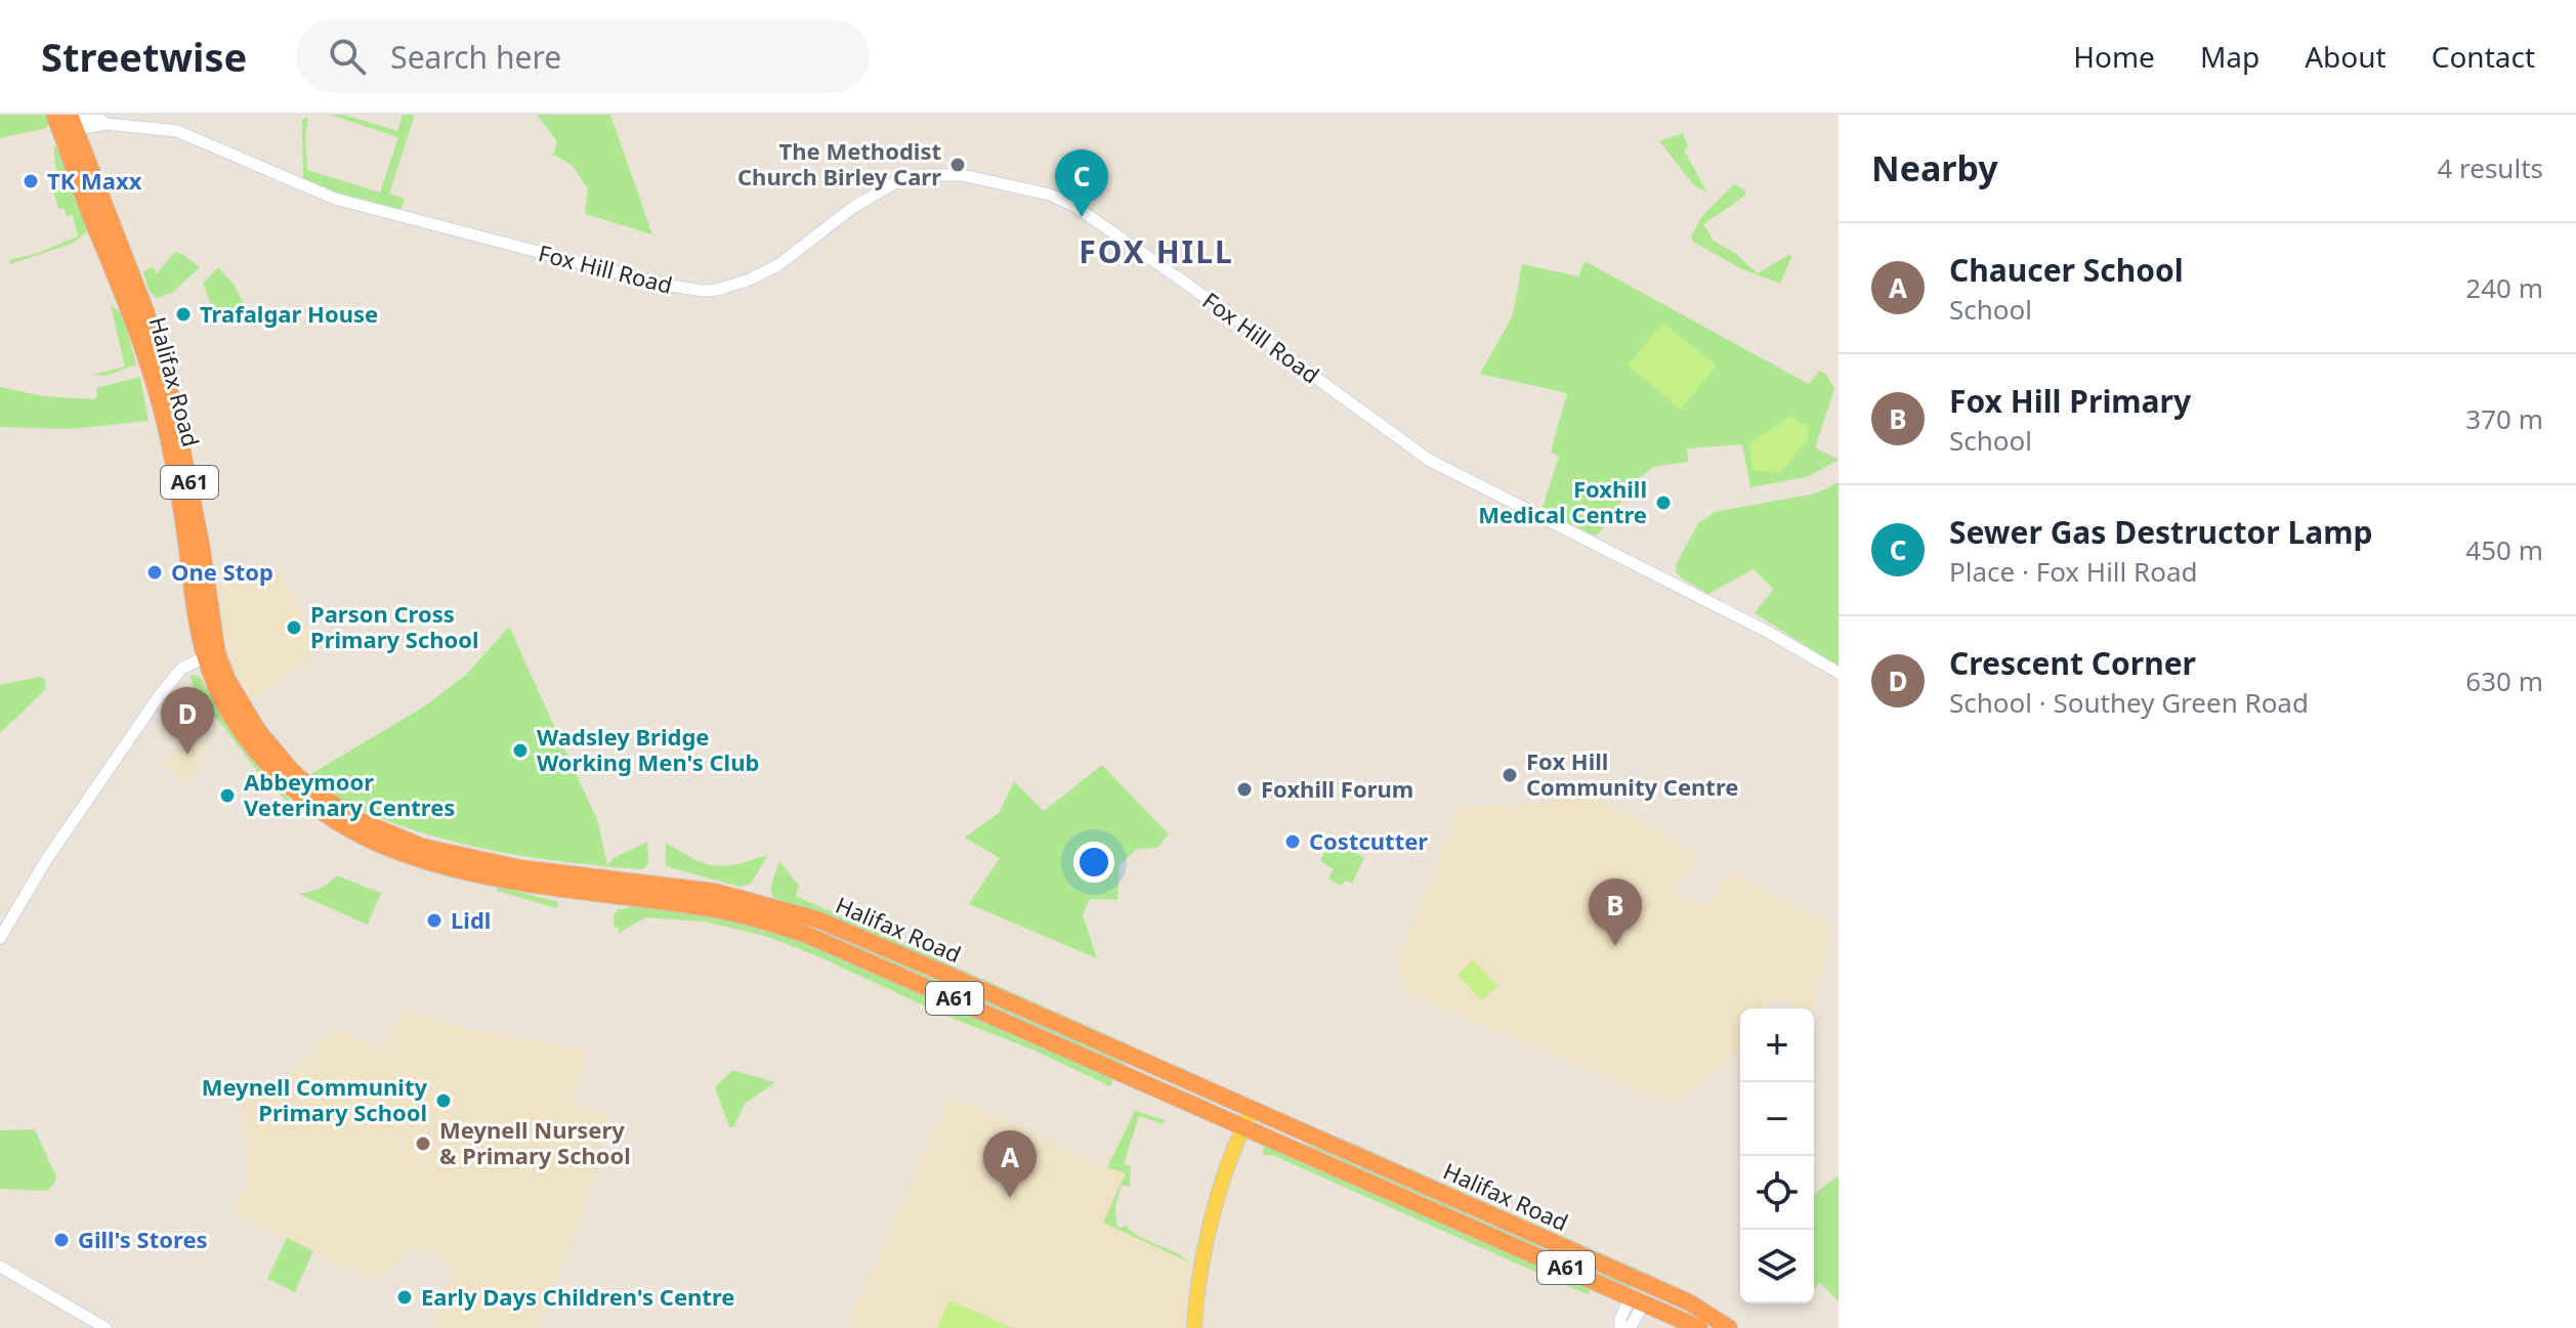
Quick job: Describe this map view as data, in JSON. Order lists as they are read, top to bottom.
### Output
{
  "streets": {
    "highway": ["Halifax Road", "A61"],
    "street": ["Fox Hill Road"]
  },
  "crossings": [
    ["Fox Hill Road", "Halifax Road"]
  ],
  "districts": ["FOX HILL"],
  "places": [
    "The Methodist Church Birley Carr",
    "TK Maxx",
    "Trafalgar House",
    "Foxhill Medical Centre",
    "One Stop",
    "Parson Cross Primary School",
    "Wadsley Bridge Working Men's Club",
    "Fox Hill Community Centre",
    "Foxhill Forum",
    "Abbeymoor Veterinary Centres",
    "Costcutter",
    "Lidl",
    "Meynell Community Primary School",
    "Meynell Nursery & Primary School",
    "Gill's Stores",
    "Early Days Children's Centre"
  ],
  "page": {
    "header": "Streetwise",
    "search": "Search here",
    "nav": [
      "Home",
      "Map",
      "About",
      "Contact"
    ],
    "heading": ["Nearby", "4 results"],
    "pins": [
      "C",
      "D",
      "B",
      "A"
    ],
    "list": [
      {
        "mark": "A",
        "name": "Chaucer School",
        "note": "School",
        "value": "240 m"
      },
      {
        "mark": "B",
        "name": "Fox Hill Primary",
        "note": "School",
        "value": "370 m"
      },
      {
        "mark": "C",
        "name": "Sewer Gas Destructor Lamp",
        "note": "Place · Fox Hill Road",
        "value": "450 m"
      },
      {
        "mark": "D",
        "name": "Crescent Corner",
        "note": "School · Southey Green Road",
        "value": "630 m"
      }
    ],
    "map_buttons": ["+", "−"]
  }
}
